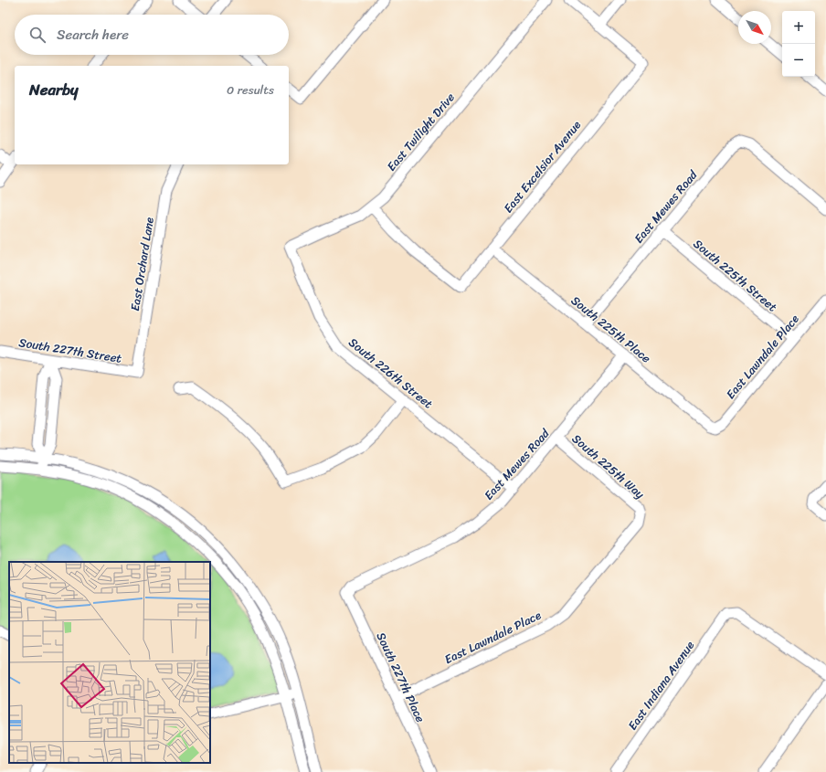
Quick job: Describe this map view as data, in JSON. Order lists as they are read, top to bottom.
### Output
{
  "streets": {
    "street": [
      "East Twilight Drive",
      "East Excelsior Avenue",
      "East Mewes Road",
      "East Orchard Lane",
      "South 225th Street",
      "South 225th Place",
      "South 227th Street",
      "East Lawndale Place",
      "South 226th Street",
      "South 225th Way",
      "South 227th Place",
      "East Indiana Avenue"
    ]
  },
  "crossings": [
    ["East Twilight Drive", "East Excelsior Avenue"],
    ["East Twilight Drive", "South 226th Street"],
    ["East Excelsior Avenue", "South 225th Place"],
    ["East Mewes Road", "South 225th Street"],
    ["East Mewes Road", "South 225th Place"],
    ["East Mewes Road", "South 226th Street"],
    ["East Mewes Road", "South 225th Way"],
    ["East Mewes Road", "South 227th Place"],
    ["East Orchard Lane", "South 227th Street"],
    ["South 225th Street", "East Lawndale Place"],
    ["South 225th Place", "East Lawndale Place"],
    ["East Lawndale Place", "South 225th Way"],
    ["East Lawndale Place", "South 227th Place"]
  ],
  "north": "bottom right",
  "page": {
    "map_buttons": ["+", "−"],
    "search": "Search here",
    "heading": ["Nearby", "0 results"]
  }
}
